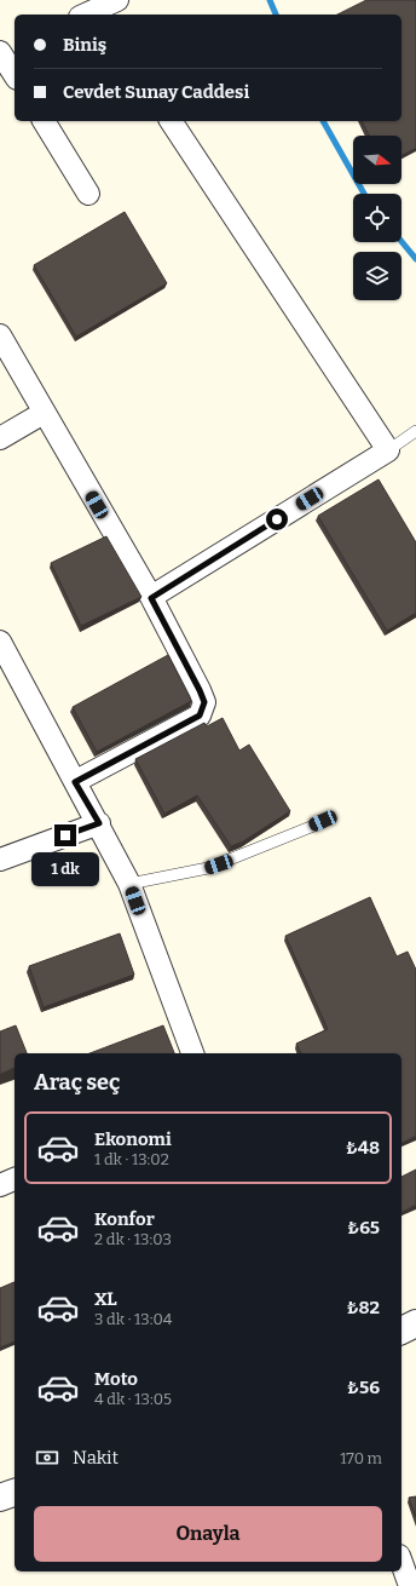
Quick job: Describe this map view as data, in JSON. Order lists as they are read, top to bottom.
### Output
{
  "north": "right",
  "page": {
    "banner": ["Biniş", "Cevdet Sunay Caddesi"],
    "bubble": "1 dk",
    "heading": "Araç seç",
    "list": [
      {
        "name": "Ekonomi",
        "note": "1 dk · 13:02",
        "value": "₺48"
      },
      {
        "name": "Konfor",
        "note": "2 dk · 13:03",
        "value": "₺65"
      },
      {
        "name": "XL",
        "note": "3 dk · 13:04",
        "value": "₺82"
      },
      {
        "name": "Moto",
        "note": "4 dk · 13:05",
        "value": "₺56"
      }
    ],
    "pay": ["Nakit", "170 m"],
    "buttons": "Onayla"
  }
}
